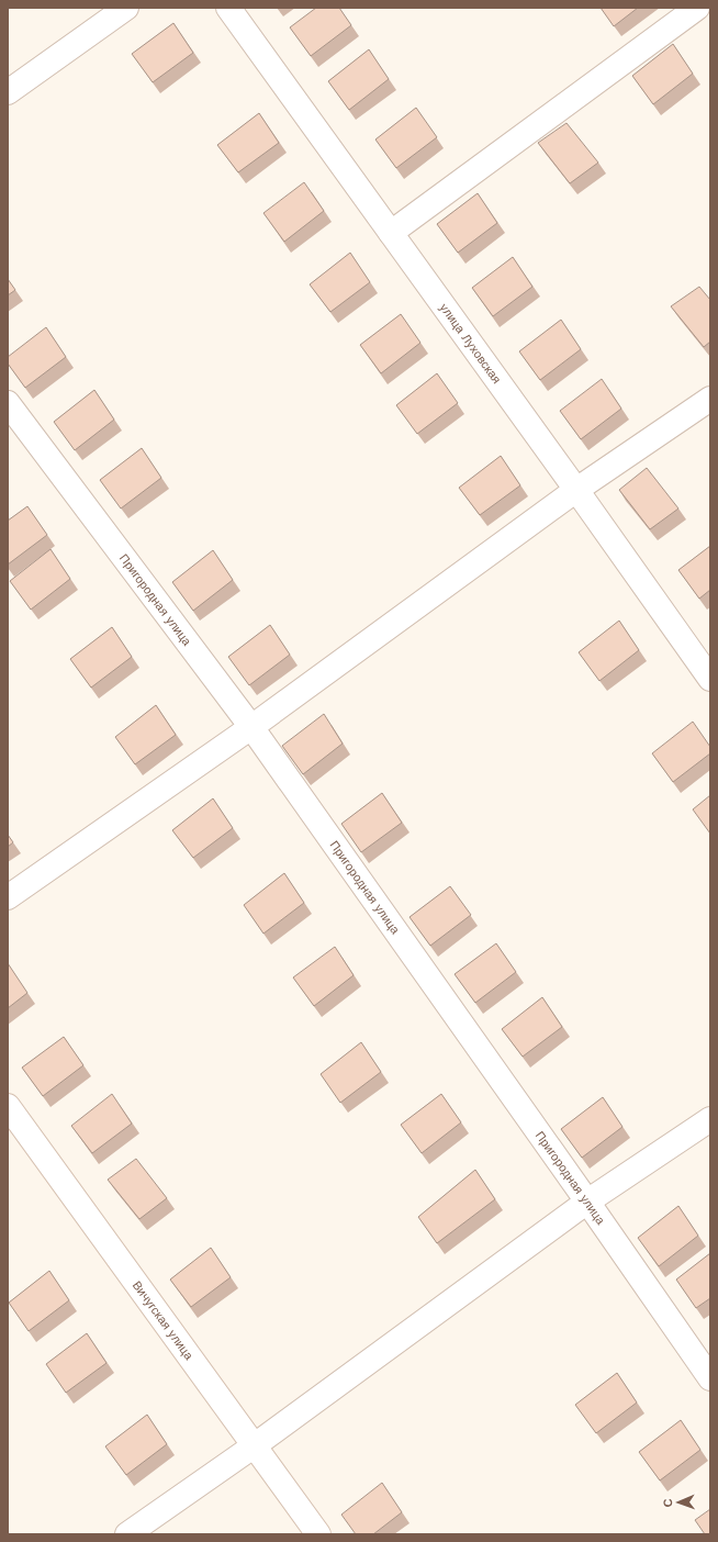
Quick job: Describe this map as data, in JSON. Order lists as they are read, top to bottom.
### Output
{
  "streets": {
    "street": ["улица Луховская", "Пригородная улица", "Вичугская улица"]
  },
  "north": "left"
}
